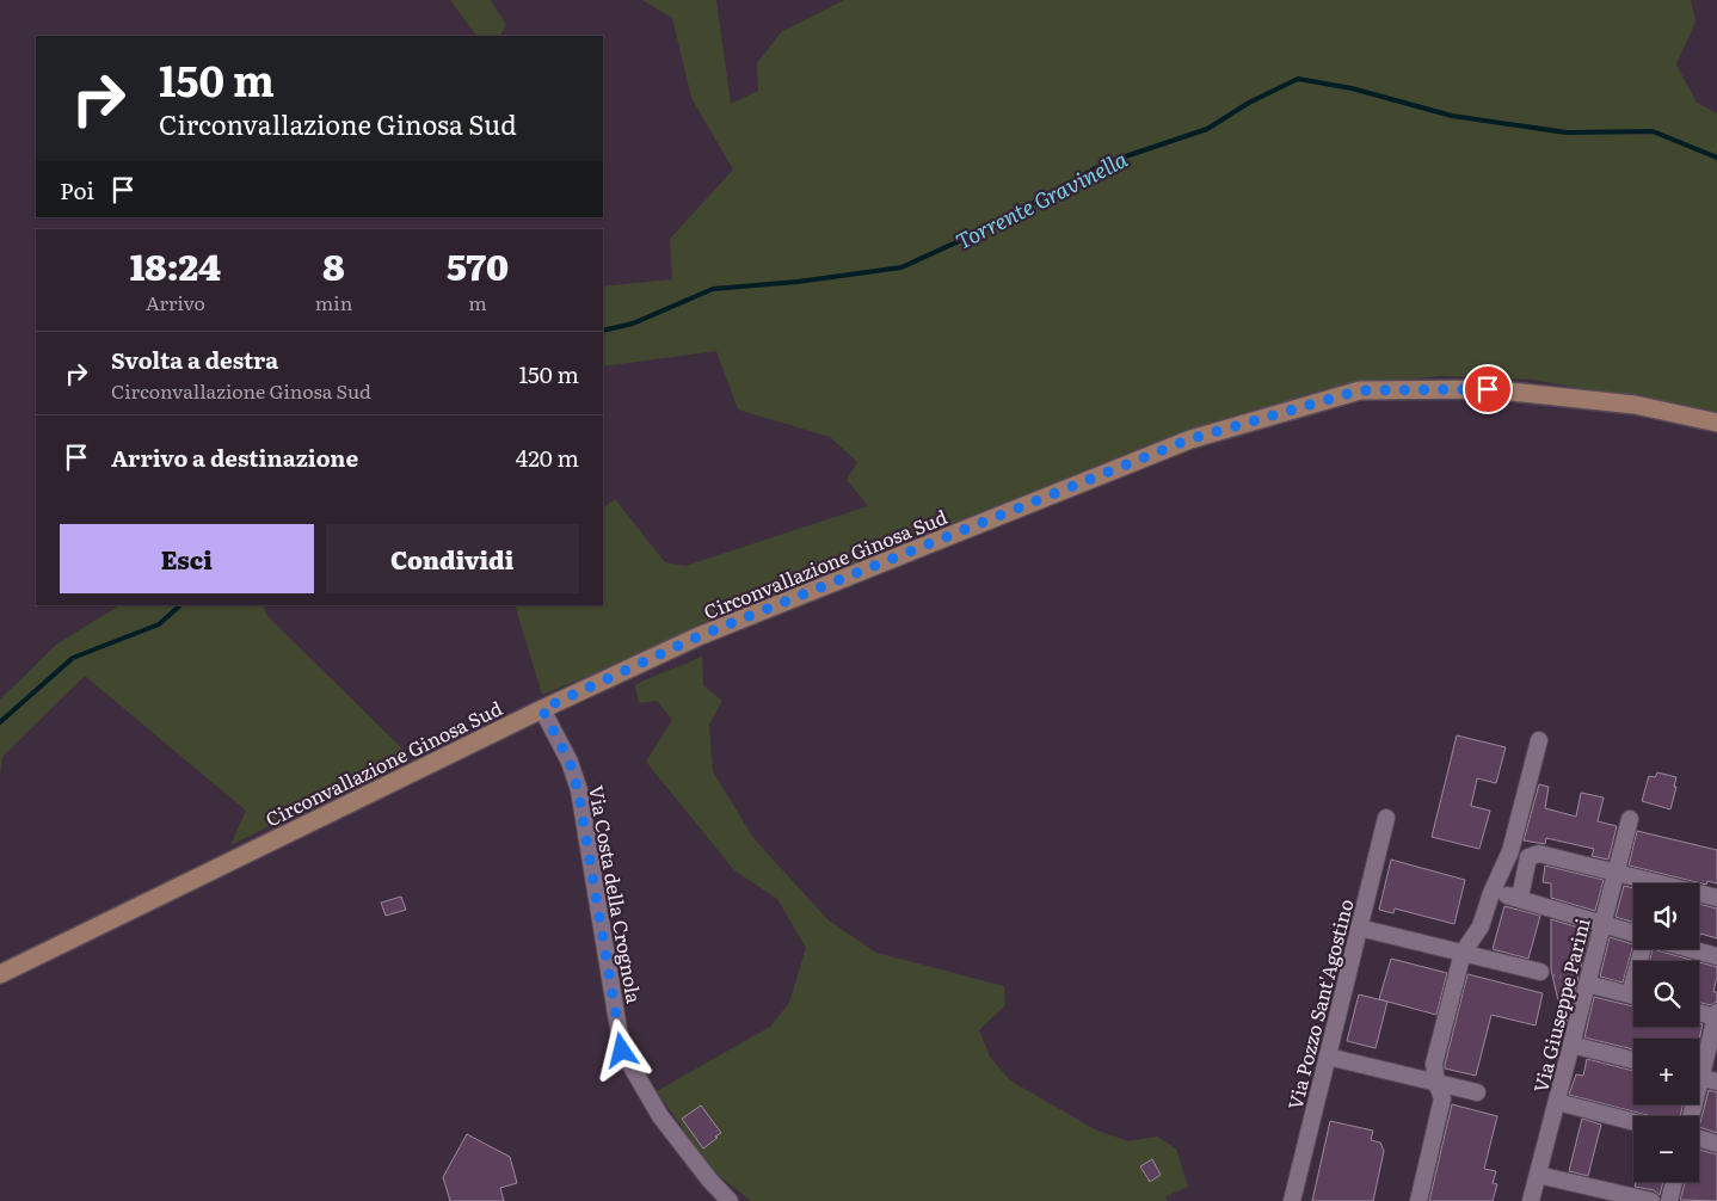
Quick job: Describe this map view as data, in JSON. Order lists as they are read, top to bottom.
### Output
{
  "streets": {
    "main road": ["Circonvallazione Ginosa Sud"],
    "street": ["Via Costa della Crognola", "Via Pozzo Sant'Agostino", "Via Giuseppe Parini"]
  },
  "crossings": [
    ["Circonvallazione Ginosa Sud", "Via Costa della Crognola"]
  ],
  "water": ["Torrente Gravinella"],
  "page": {
    "turn": ["150 m", "Circonvallazione Ginosa Sud"],
    "then": "Poi",
    "eta": [
      "18:24",
      "Arrivo",
      "8",
      "min",
      "570",
      "m"
    ],
    "list": [
      {
        "name": "Svolta a destra",
        "note": "Circonvallazione Ginosa Sud",
        "value": "150 m"
      },
      {
        "name": "Arrivo a destinazione",
        "value": "420 m"
      }
    ],
    "buttons": ["Esci", "Condividi"],
    "map_buttons": ["+", "−"]
  }
}
